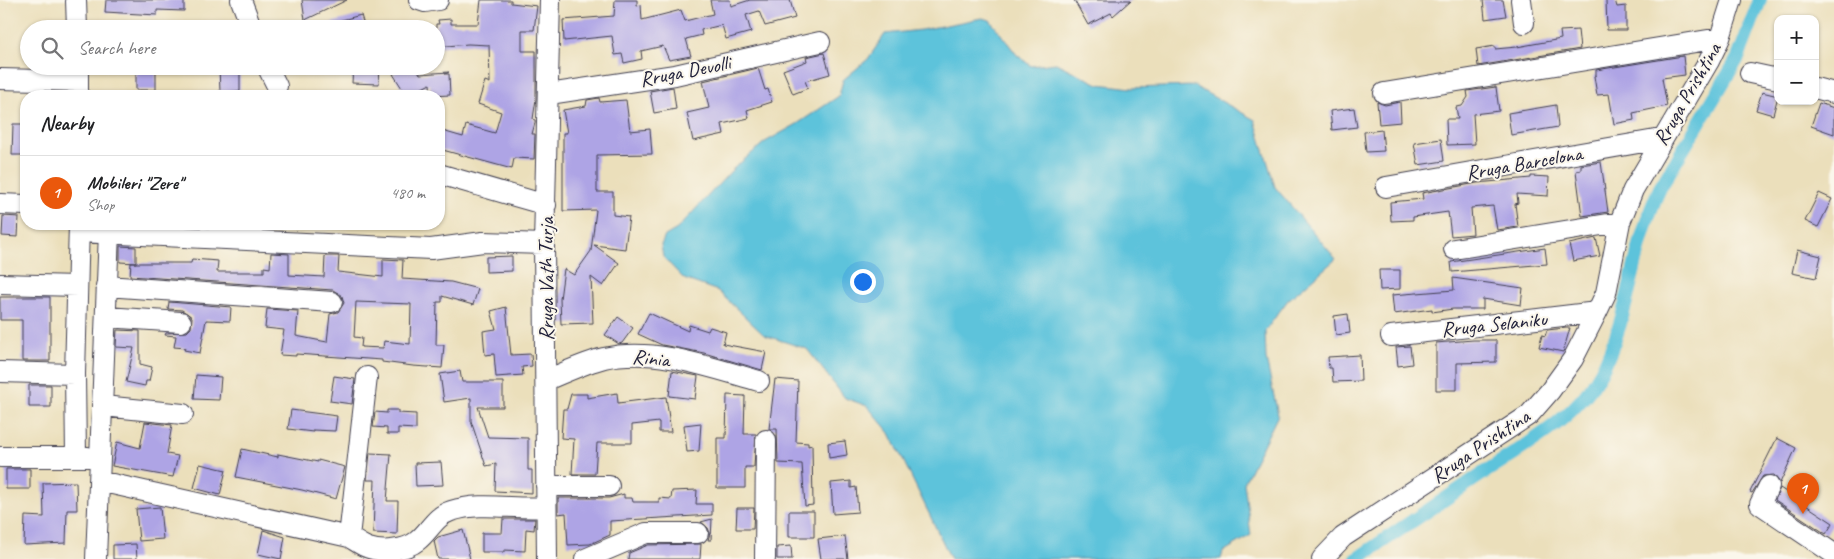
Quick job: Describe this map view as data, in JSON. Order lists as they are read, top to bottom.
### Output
{
  "streets": {
    "street": [
      "Rruga Devolli",
      "Rruga Prishtina",
      "Rruga Barcelona",
      "Rruga Vath Turja",
      "Rruga Selaniku",
      "Rinia"
    ]
  },
  "crossings": [
    ["Rruga Devolli", "Rruga Vath Turja"],
    ["Rruga Prishtina", "Rruga Barcelona"],
    ["Rruga Prishtina", "Rruga Selaniku"],
    ["Rruga Vath Turja", "Rinia"]
  ],
  "page": {
    "map_buttons": ["+", "−"],
    "search": "Search here",
    "heading": "Nearby",
    "list": [
      {
        "mark": "1",
        "name": "Mobileri \"Zere\"",
        "note": "Shop",
        "value": "480 m"
      }
    ],
    "pins": "1"
  }
}
